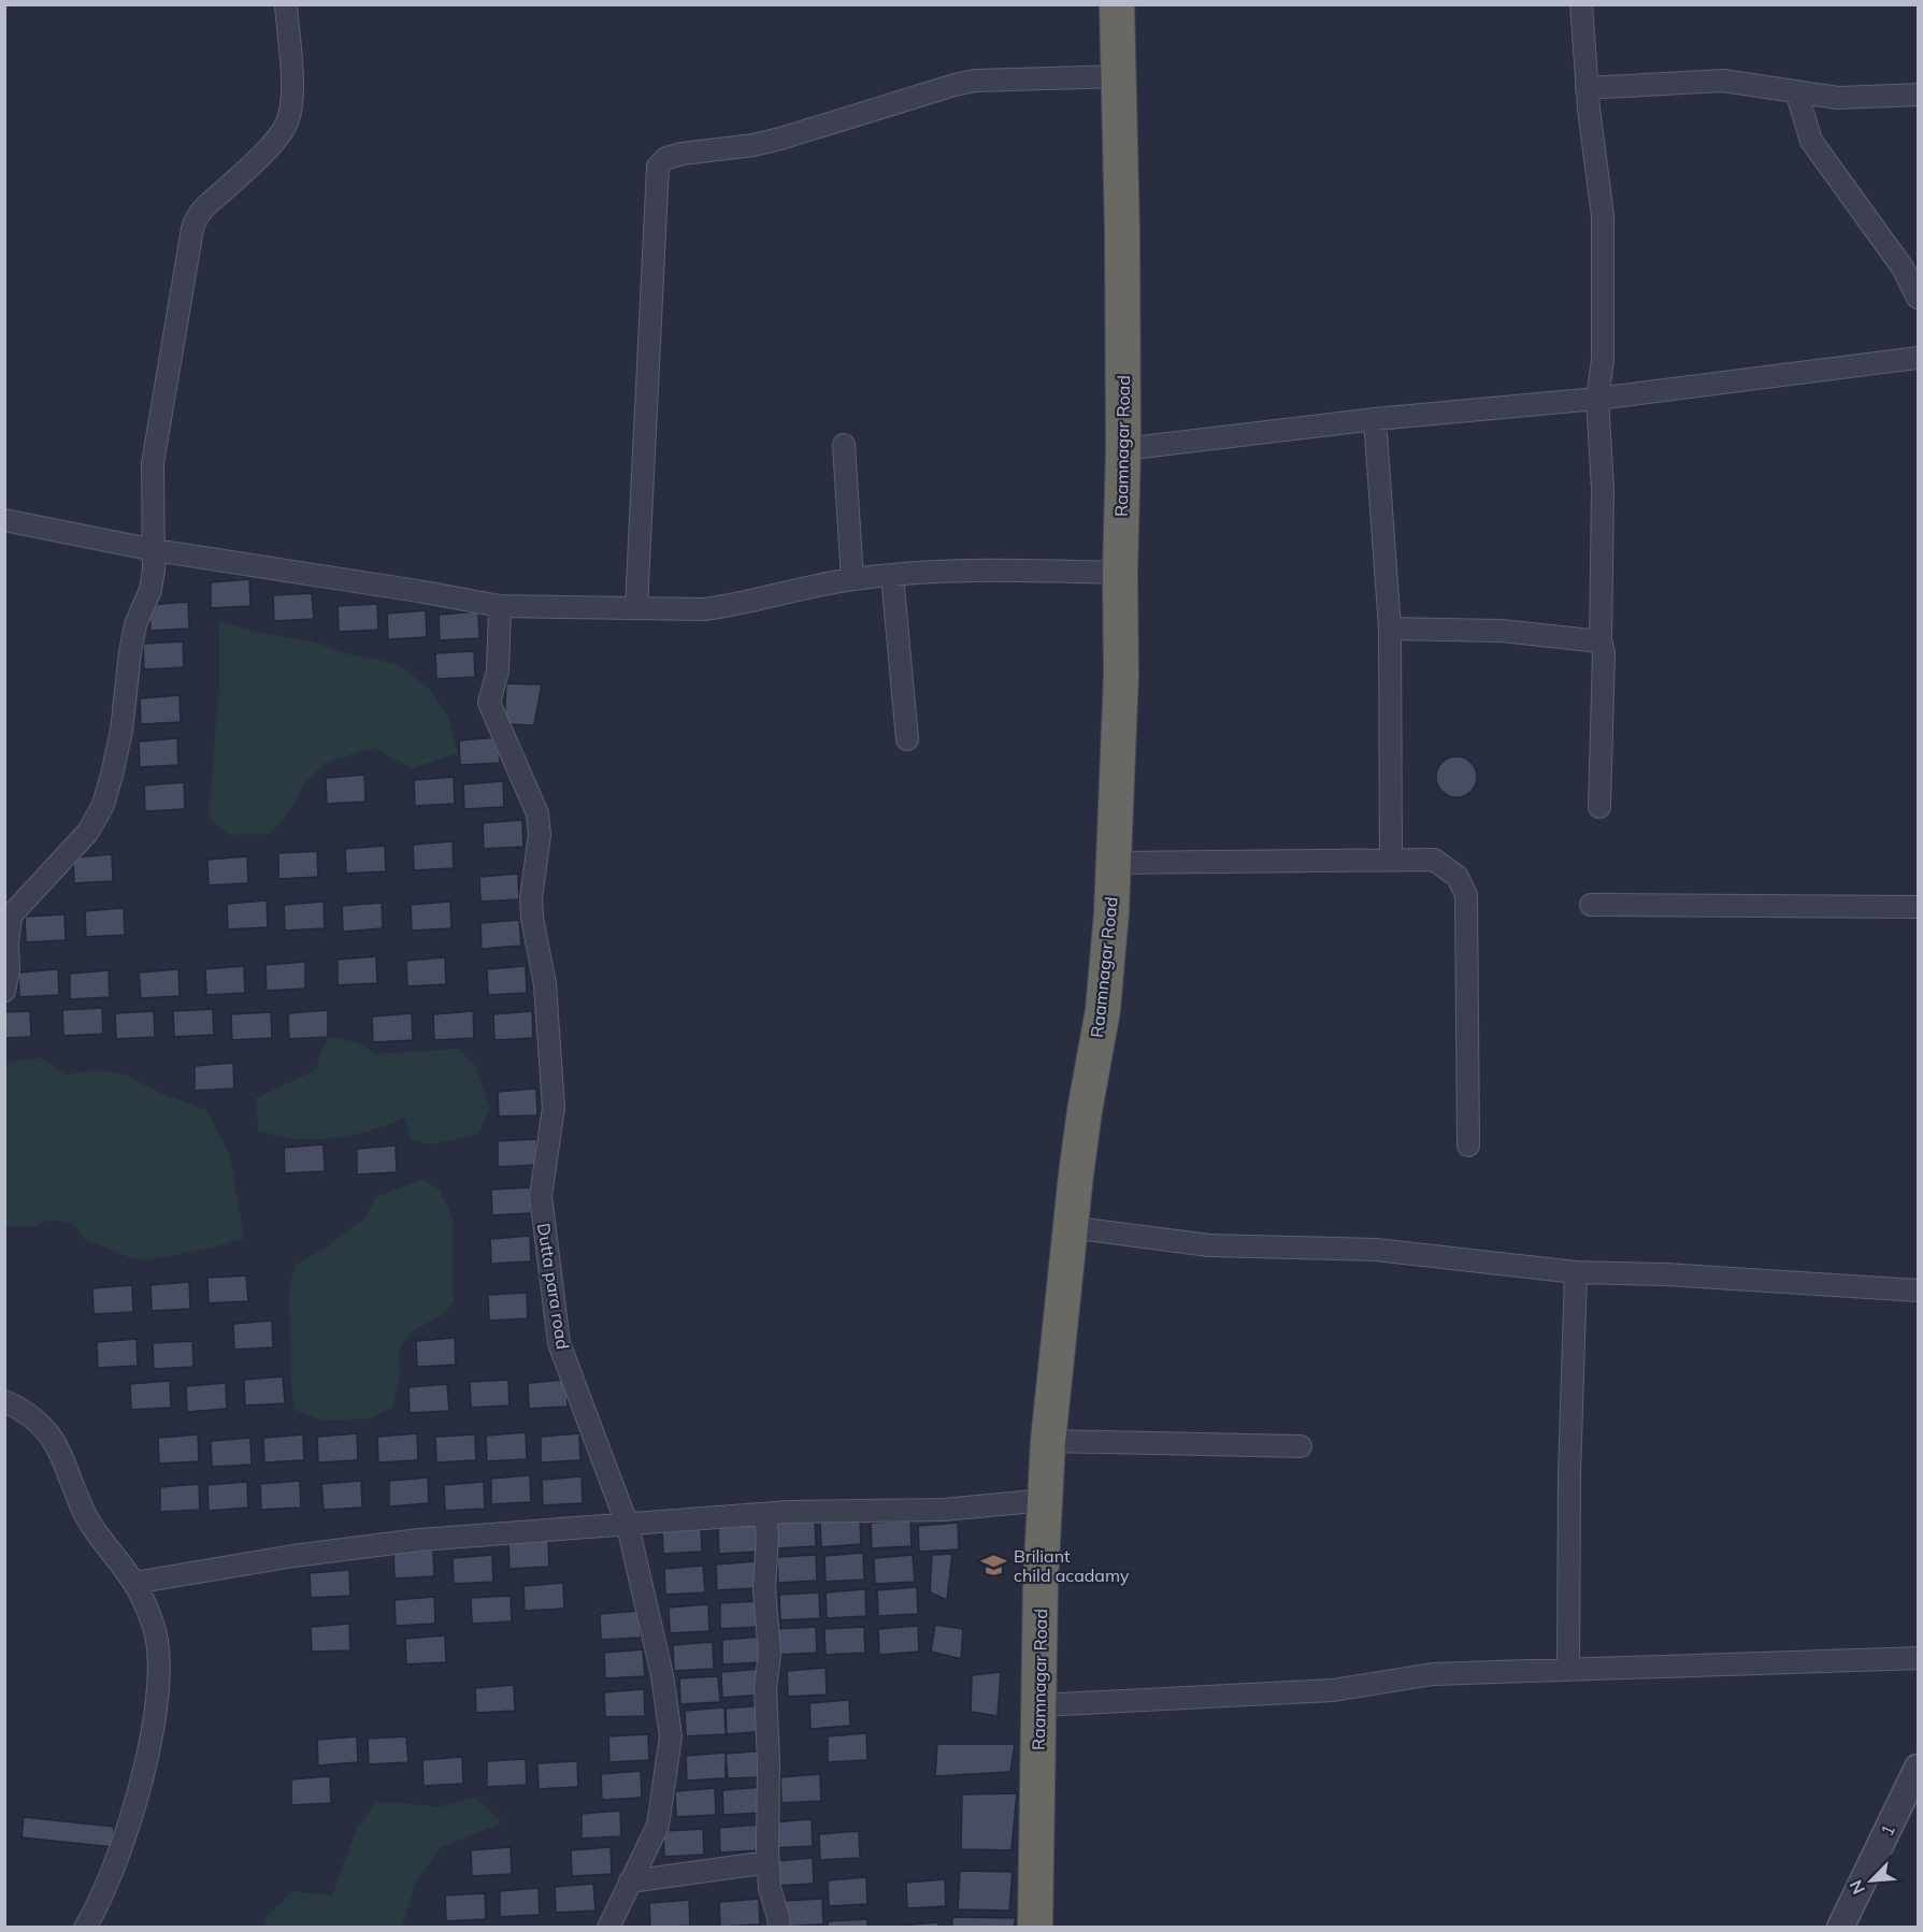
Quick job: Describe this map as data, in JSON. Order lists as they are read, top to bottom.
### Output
{
  "streets": {
    "highway": ["Raamnagar Road"],
    "street": ["Dutta para road", "1"]
  },
  "places": {
    "school or university": ["Briliant child acadamy"]
  },
  "north": "bottom left"
}
